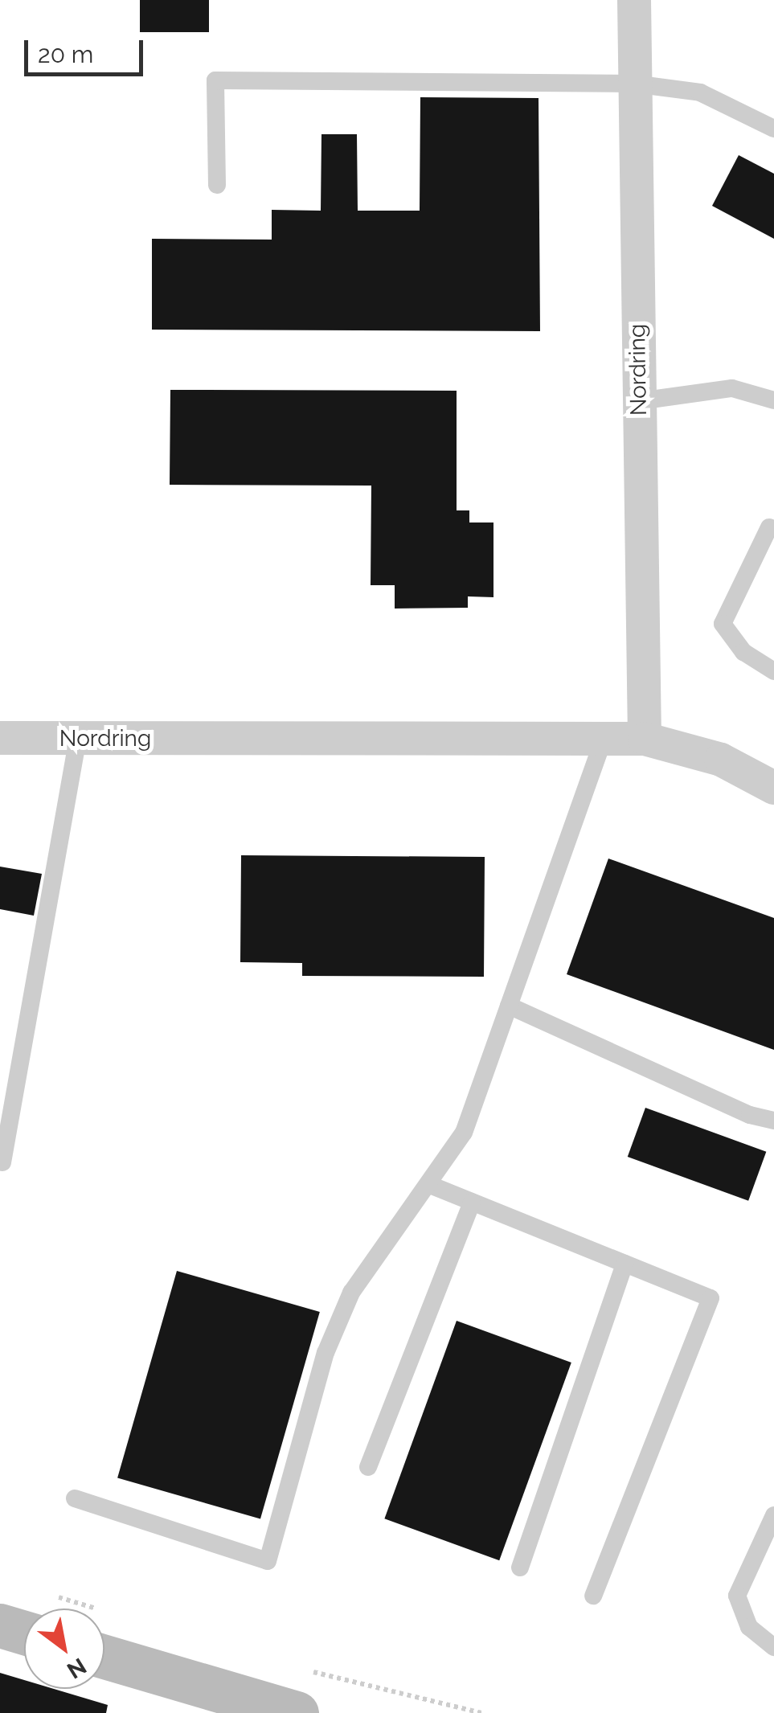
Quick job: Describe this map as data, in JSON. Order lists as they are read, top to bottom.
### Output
{
  "streets": {
    "street": ["Nordring"]
  },
  "scale_bar": "20 m",
  "north": "bottom right"
}
